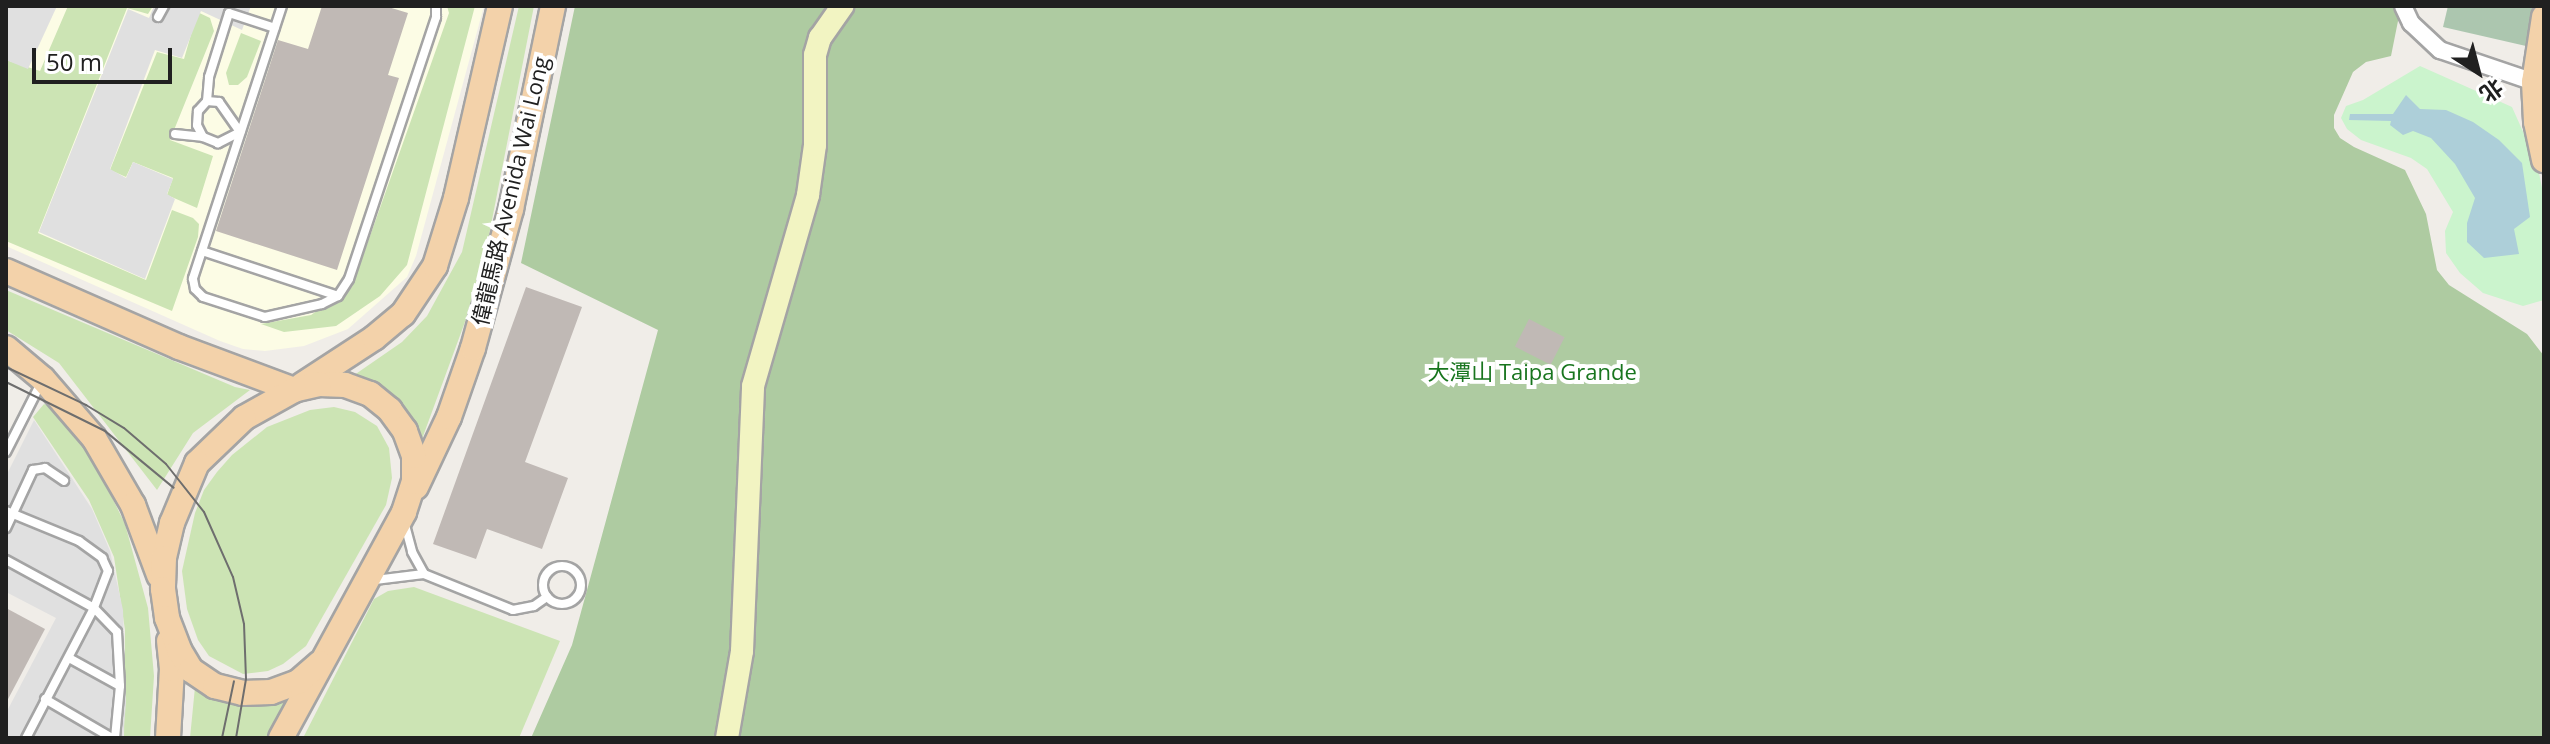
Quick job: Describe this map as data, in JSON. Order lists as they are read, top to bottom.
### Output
{
  "streets": {
    "main road": ["偉龍馬路 Avenida Wai Long"]
  },
  "parks": ["大潭山 Taipa Grande"],
  "scale_bar": "50 m",
  "north": "bottom right"
}
